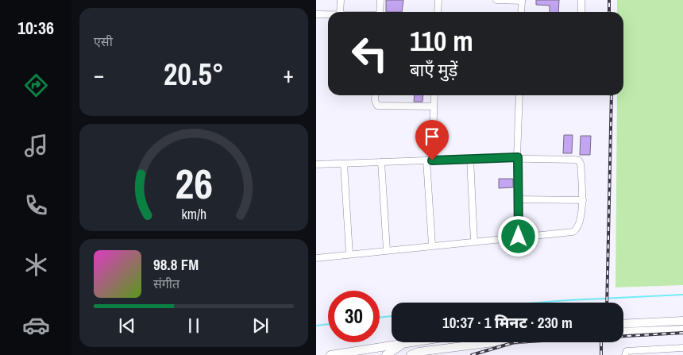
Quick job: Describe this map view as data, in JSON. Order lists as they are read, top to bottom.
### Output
{
  "page": {
    "tabs": "10:36",
    "tile": "एसी",
    "turn": ["110 m", "बाएँ मुड़ें"],
    "heat": ["−", "20.5°", "+"],
    "song": ["98.8 FM", "संगीत"],
    "limit": "30",
    "trip": "10:37 · 1 मिनट · 230 m",
    "gauge": ["26", "km/h"]
  }
}
